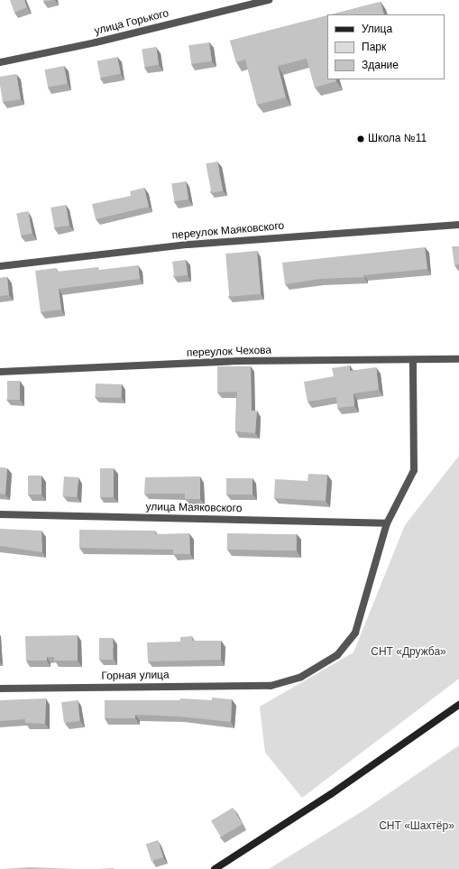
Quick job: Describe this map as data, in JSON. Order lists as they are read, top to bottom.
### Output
{
  "streets": {
    "street": [
      "улица Горького",
      "переулок Маяковского",
      "переулок Чехова",
      "улица Маяковского",
      "Горная улица"
    ]
  },
  "crossings": [
    ["переулок Чехова", "Горная улица"],
    ["улица Маяковского", "Горная улица"]
  ],
  "parks": ["СНТ «Дружба»", "СНТ «Шахтёр»"],
  "places": ["Школа №11"],
  "legend": ["Улица", "Парк", "Здание"]
}
